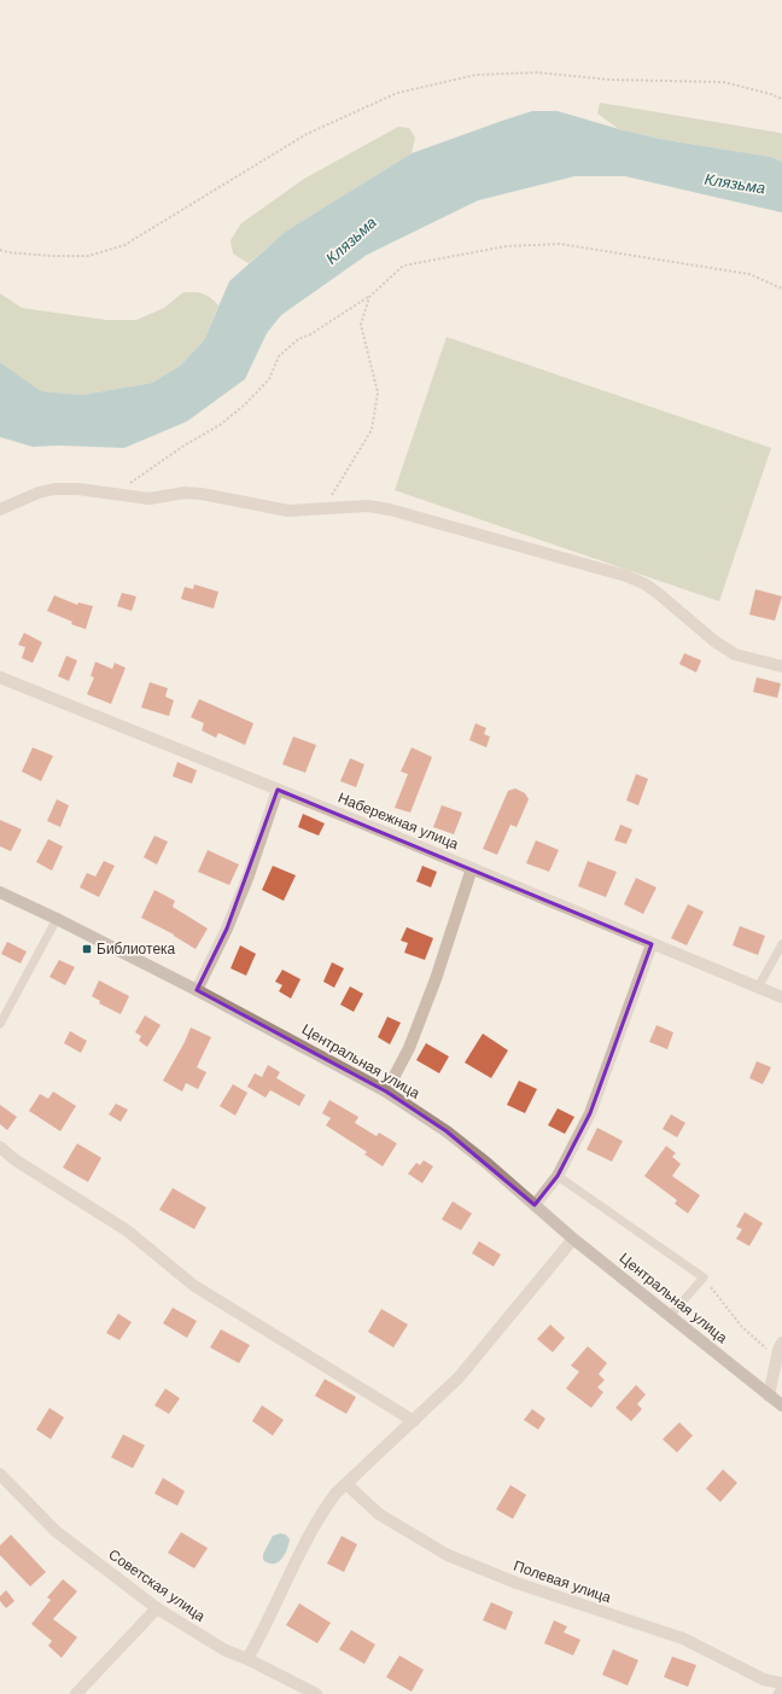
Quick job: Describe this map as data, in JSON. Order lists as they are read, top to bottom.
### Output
{
  "streets": {
    "main road": ["Центральная улица"],
    "street": ["Набережная улица", "Полевая улица", "Советская улица"]
  },
  "water": ["Клязьма"],
  "places": {
    "transit": ["Библиотека"]
  }
}
